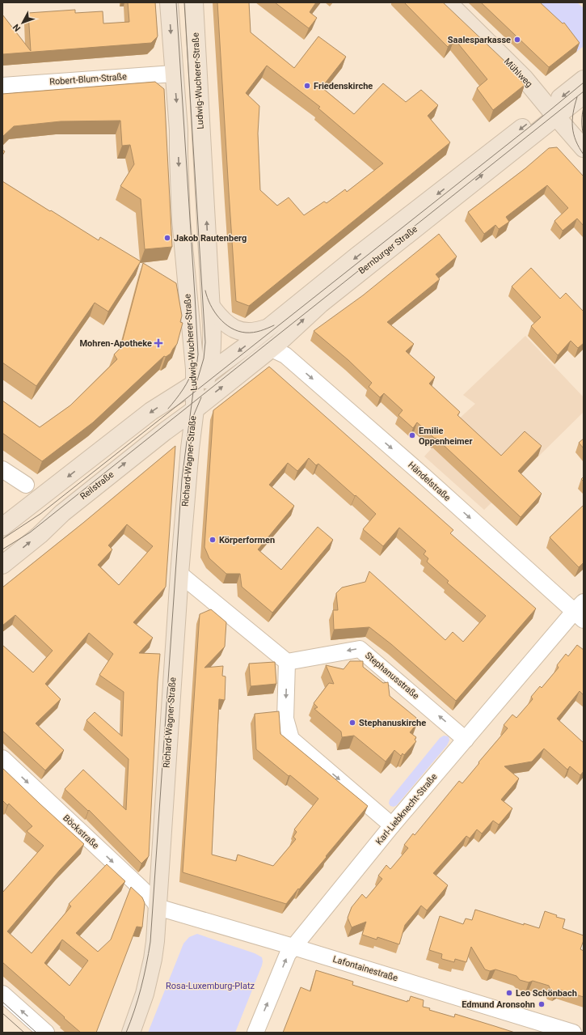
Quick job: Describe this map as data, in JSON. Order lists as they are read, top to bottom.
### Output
{
  "streets": {
    "street": [
      "Mühlweg",
      "Robert-Blum-Straße",
      "Ludwig-Wucherer-Straße",
      "Bernburger Straße",
      "Richard-Wagner-Straße",
      "Händelstraße",
      "Reilstraße",
      "Stephanusstraße",
      "Karl-Liebknecht-Straße",
      "Böckstraße",
      "Lafontainestraße"
    ]
  },
  "crossings": [
    ["Mühlweg", "Bernburger Straße"],
    ["Robert-Blum-Straße", "Ludwig-Wucherer-Straße"],
    ["Ludwig-Wucherer-Straße", "Bernburger Straße"],
    ["Ludwig-Wucherer-Straße", "Richard-Wagner-Straße"],
    ["Ludwig-Wucherer-Straße", "Reilstraße"],
    ["Bernburger Straße", "Richard-Wagner-Straße"],
    ["Bernburger Straße", "Händelstraße"],
    ["Bernburger Straße", "Reilstraße"],
    ["Richard-Wagner-Straße", "Reilstraße"],
    ["Richard-Wagner-Straße", "Böckstraße"],
    ["Richard-Wagner-Straße", "Lafontainestraße"],
    ["Händelstraße", "Karl-Liebknecht-Straße"],
    ["Stephanusstraße", "Karl-Liebknecht-Straße"],
    ["Karl-Liebknecht-Straße", "Lafontainestraße"],
    ["Böckstraße", "Lafontainestraße"]
  ],
  "one_way": ["Händelstraße", "Stephanusstraße", "Böckstraße"],
  "parks": ["Rosa-Luxemburg-Platz"],
  "places": {
    "other": [
      "Saalesparkasse",
      "Friedenskirche",
      "Jakob Rautenberg",
      "Emilie Oppenheimer",
      "Körperformen",
      "Stephanuskirche",
      "Leo Schönbach",
      "Edmund Aronsohn"
    ],
    "health": ["Mohren-Apotheke"]
  },
  "north": "bottom left"
}
